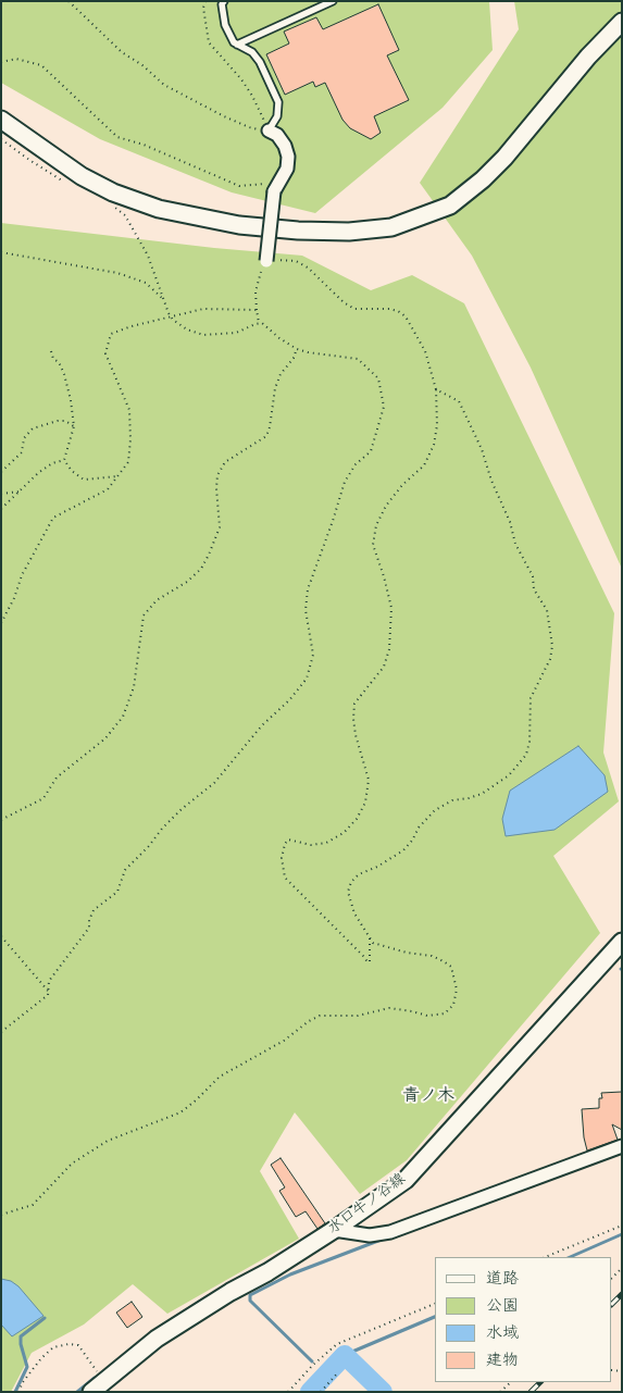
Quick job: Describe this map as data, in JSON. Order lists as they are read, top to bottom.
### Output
{
  "streets": {
    "street": ["水口牛ノ谷線"]
  },
  "districts": ["青ノ木"],
  "legend": [
    "道路",
    "公園",
    "水域",
    "建物"
  ]
}
